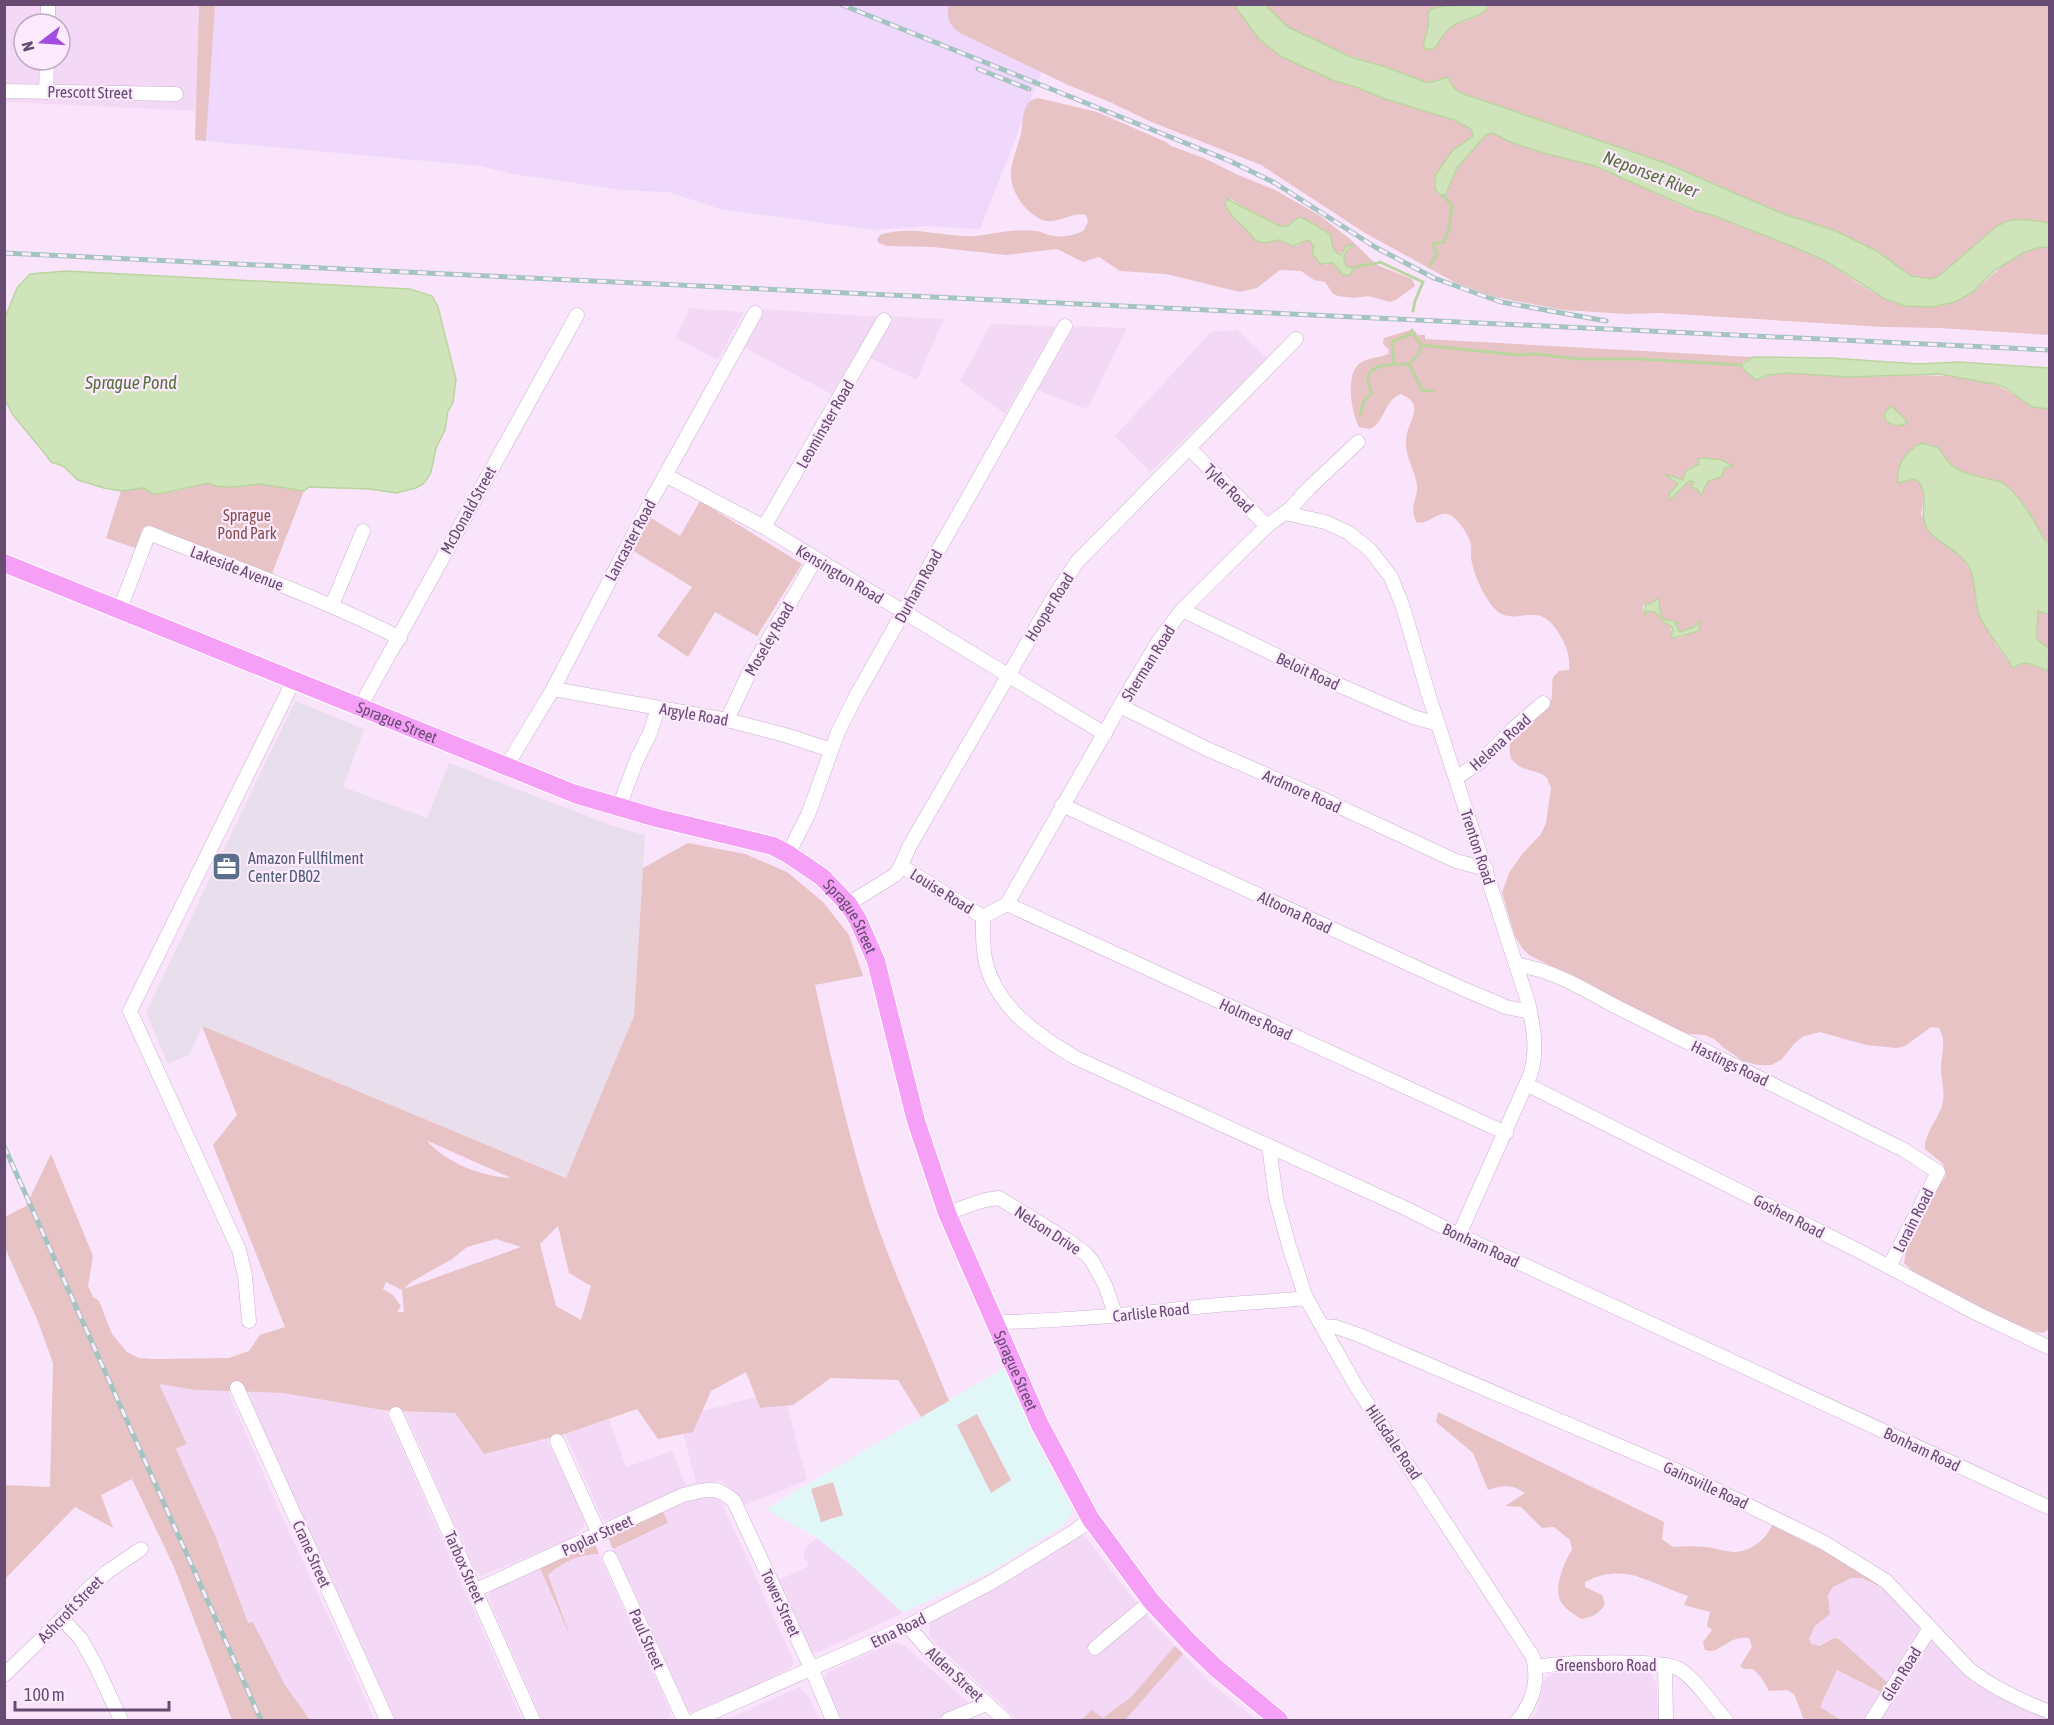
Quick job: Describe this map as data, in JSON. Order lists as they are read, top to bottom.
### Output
{
  "streets": {
    "main road": ["Sprague Street"],
    "street": [
      "Prescott Street",
      "Leominster Road",
      "Tyler Road",
      "McDonald Street",
      "Lancaster Road",
      "Lakeside Avenue",
      "Kensington Road",
      "Durham Road",
      "Hooper Road",
      "Moseley Road",
      "Sherman Road",
      "Beloit Road",
      "Argyle Road",
      "Helena Road",
      "Ardmore Road",
      "Trenton Road",
      "Louise Road",
      "Altoona Road",
      "Holmes Road",
      "Hastings Road",
      "Goshen Road",
      "Lorain Road",
      "Nelson Drive",
      "Bonham Road",
      "Carlisle Road",
      "Hillsdale Road",
      "Gainsville Road",
      "Poplar Street",
      "Crane Street",
      "Tarbox Street",
      "Tower Street",
      "Ashcroft Street",
      "Etna Road",
      "Paul Street",
      "Greensboro Road",
      "Alden Street",
      "Glen Road"
    ]
  },
  "crossings": [
    ["Leominster Road", "Kensington Road"],
    ["Tyler Road", "Hooper Road"],
    ["Tyler Road", "Sherman Road"],
    ["McDonald Street", "Lakeside Avenue"],
    ["McDonald Street", "Sprague Street"],
    ["Lancaster Road", "Kensington Road"],
    ["Lancaster Road", "Argyle Road"],
    ["Lancaster Road", "Sprague Street"],
    ["Lakeside Avenue", "Sprague Street"],
    ["Kensington Road", "Durham Road"],
    ["Kensington Road", "Hooper Road"],
    ["Kensington Road", "Moseley Road"],
    ["Kensington Road", "Sherman Road"],
    ["Durham Road", "Argyle Road"],
    ["Durham Road", "Sprague Street"],
    ["Hooper Road", "Sprague Street"],
    ["Hooper Road", "Louise Road"],
    ["Moseley Road", "Argyle Road"],
    ["Sherman Road", "Beloit Road"],
    ["Sherman Road", "Ardmore Road"],
    ["Sherman Road", "Trenton Road"],
    ["Sherman Road", "Altoona Road"],
    ["Sherman Road", "Holmes Road"],
    ["Beloit Road", "Trenton Road"],
    ["Sprague Street", "Nelson Drive"],
    ["Sprague Street", "Carlisle Road"],
    ["Sprague Street", "Etna Road"],
    ["Helena Road", "Trenton Road"],
    ["Ardmore Road", "Trenton Road"],
    ["Trenton Road", "Altoona Road"],
    ["Trenton Road", "Holmes Road"],
    ["Trenton Road", "Hastings Road"],
    ["Trenton Road", "Goshen Road"],
    ["Trenton Road", "Bonham Road"],
    ["Louise Road", "Bonham Road"],
    ["Hastings Road", "Lorain Road"],
    ["Goshen Road", "Lorain Road"],
    ["Nelson Drive", "Carlisle Road"],
    ["Bonham Road", "Hillsdale Road"],
    ["Carlisle Road", "Hillsdale Road"],
    ["Hillsdale Road", "Gainsville Road"],
    ["Hillsdale Road", "Greensboro Road"],
    ["Gainsville Road", "Glen Road"],
    ["Poplar Street", "Tarbox Street"],
    ["Poplar Street", "Tower Street"],
    ["Tower Street", "Etna Road"],
    ["Etna Road", "Alden Street"]
  ],
  "water": ["Neponset River", "Sprague Pond"],
  "parks": ["Sprague Pond Park"],
  "places": {
    "office": ["Amazon Fullfilment Center DB02"]
  },
  "scale_bar": "100 m",
  "north": "left"
}
